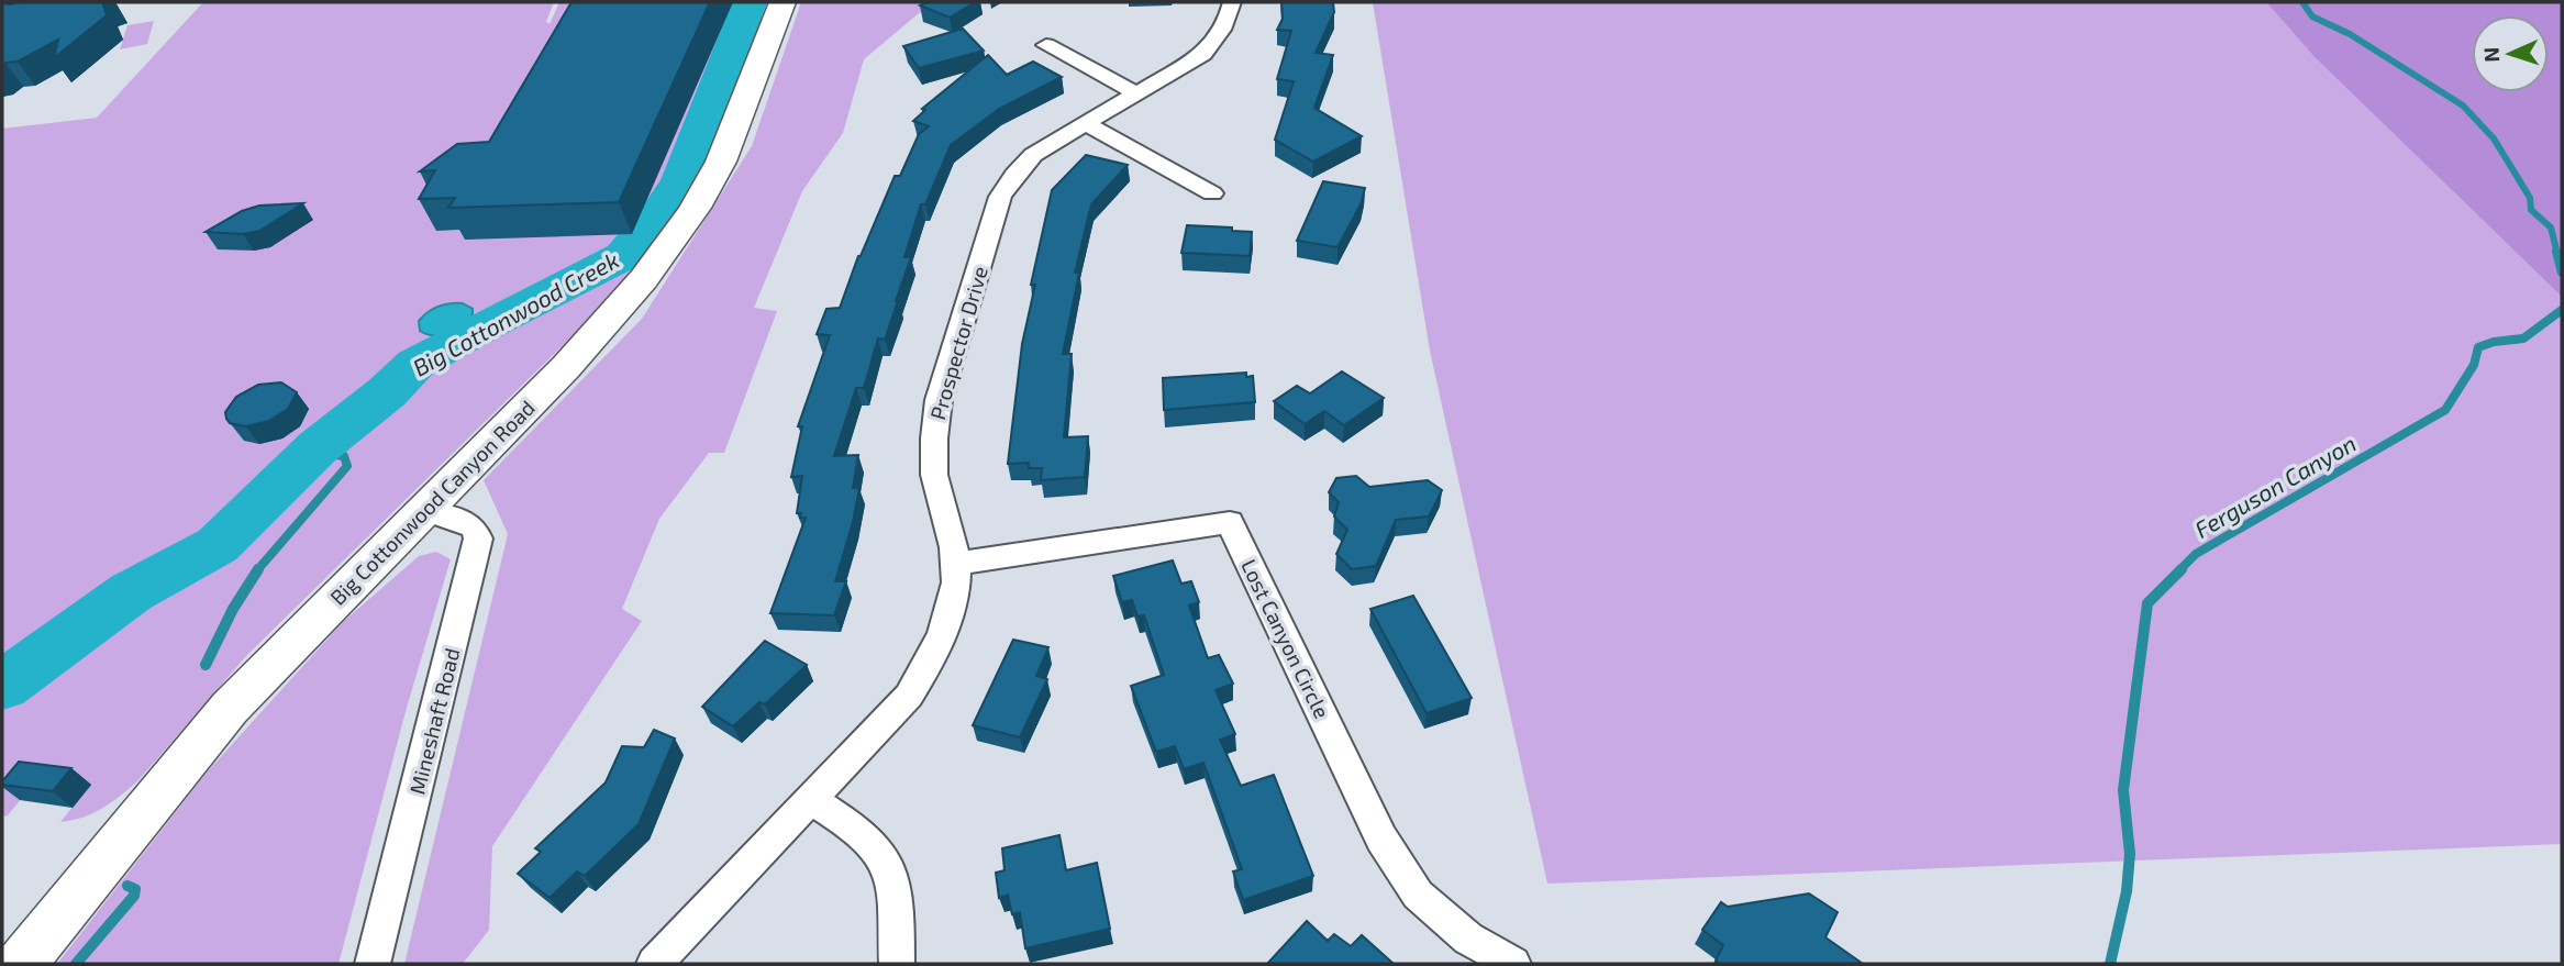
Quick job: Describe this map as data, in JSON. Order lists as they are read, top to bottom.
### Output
{
  "streets": {
    "main road": ["Big Cottonwood Canyon Road"],
    "street": ["Prospector Drive", "Lost Canyon Circle", "Mineshaft Road"]
  },
  "crossings": [
    ["Prospector Drive", "Lost Canyon Circle"],
    ["Big Cottonwood Canyon Road", "Mineshaft Road"]
  ],
  "water": ["Big Cottonwood Creek", "Ferguson Canyon"],
  "north": "left"
}
